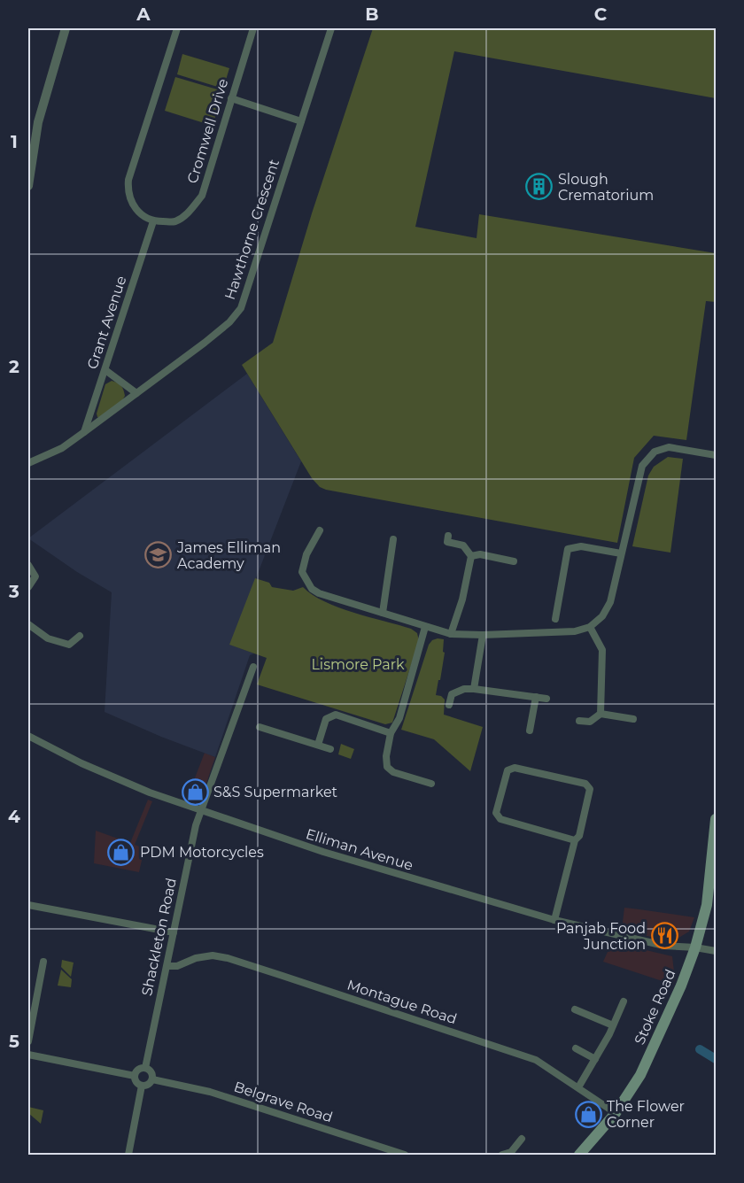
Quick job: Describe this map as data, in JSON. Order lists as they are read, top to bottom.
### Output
{
  "streets": {
    "main road": ["Stoke Road"],
    "street": [
      "Cromwell Drive",
      "Hawthorne Crescent",
      "Grant Avenue",
      "Elliman Avenue",
      "Shackleton Road",
      "Montague Road",
      "Belgrave Road"
    ]
  },
  "crossings": [
    ["Cromwell Drive", "Grant Avenue"],
    ["Hawthorne Crescent", "Grant Avenue"],
    ["Elliman Avenue", "Shackleton Road"],
    ["Elliman Avenue", "Stoke Road"],
    ["Shackleton Road", "Montague Road"],
    ["Shackleton Road", "Belgrave Road"],
    ["Montague Road", "Stoke Road"]
  ],
  "parks": ["Lismore Park"],
  "places": {
    "building": ["Slough Crematorium"],
    "school or university": ["James Elliman Academy"],
    "shop": ["S&S Supermarket", "PDM Motorcycles", "The Flower Corner"],
    "restaurant": ["Panjab Food Junction"]
  },
  "grid": {
    "columns": ["A", "B", "C"],
    "rows": [
      "1",
      "2",
      "3",
      "4",
      "5"
    ]
  }
}
